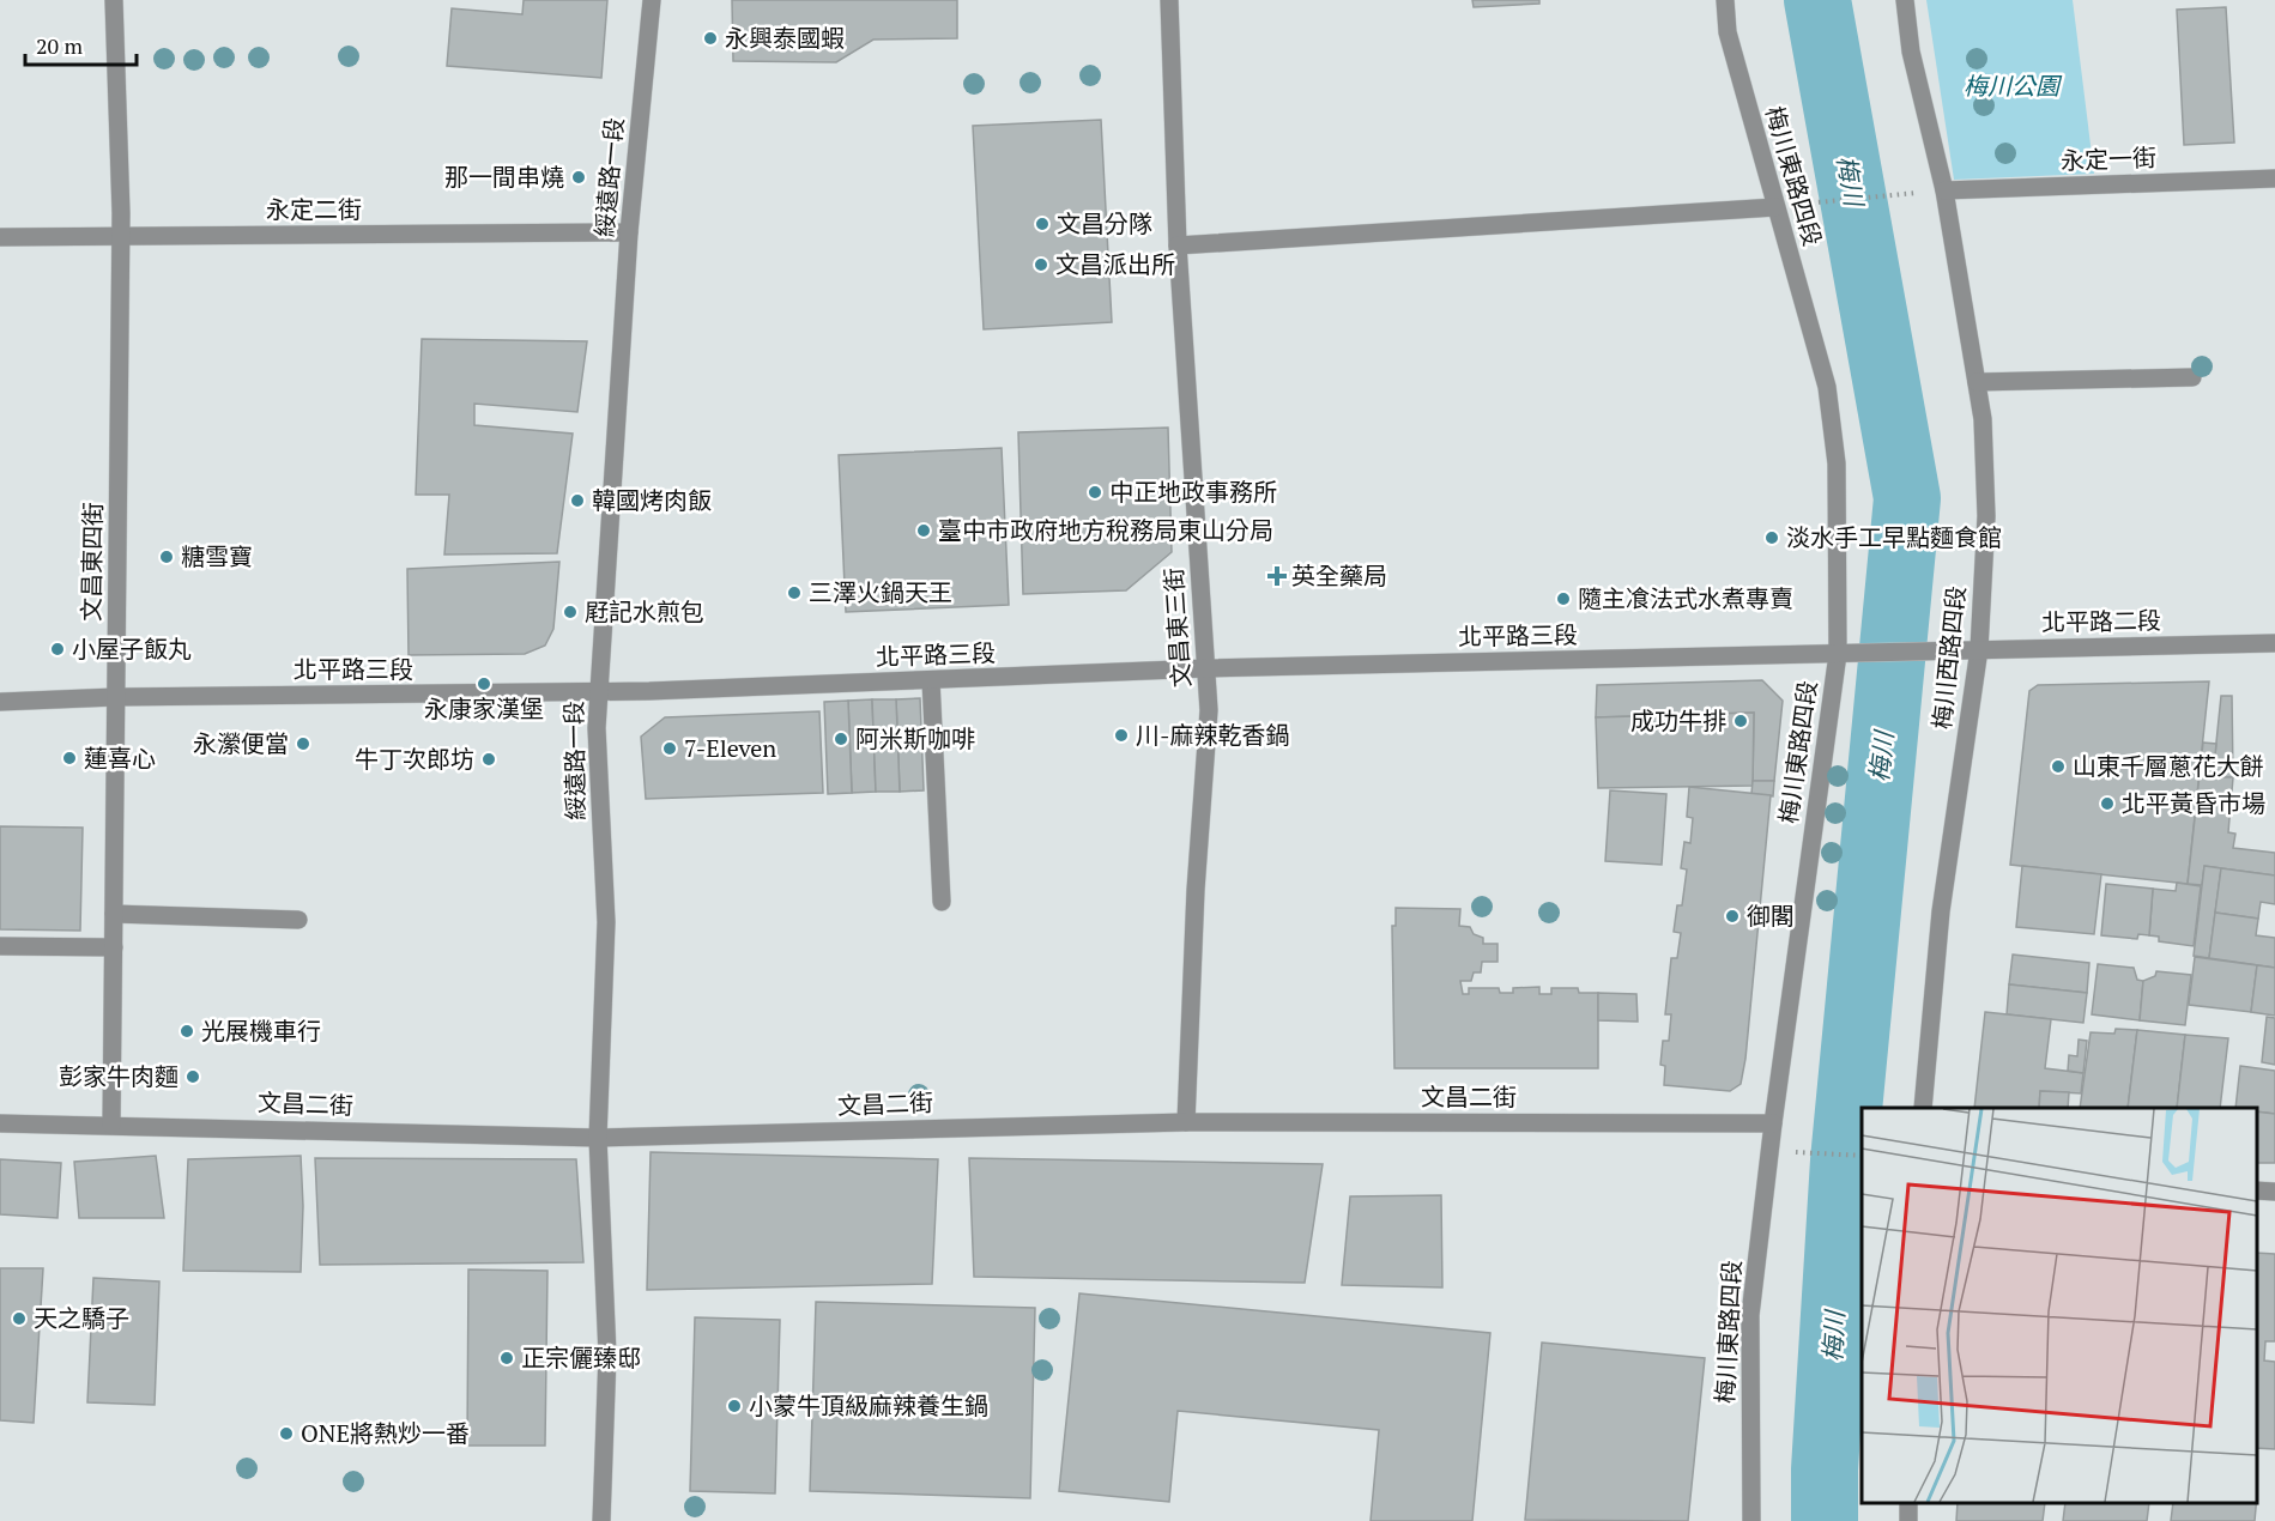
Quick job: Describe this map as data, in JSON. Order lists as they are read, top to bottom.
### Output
{
  "streets": {
    "street": [
      "永定一街",
      "梅川東路四段",
      "綏遠路一段",
      "永定二街",
      "文昌東四街",
      "北平路二段",
      "文昌東三街",
      "北平路三段",
      "梅川西路四段",
      "文昌二街"
    ]
  },
  "crossings": [
    ["永定一街", "梅川西路四段"],
    ["梅川東路四段", "北平路三段"],
    ["梅川東路四段", "文昌二街"],
    ["綏遠路一段", "永定二街"],
    ["綏遠路一段", "北平路三段"],
    ["綏遠路一段", "文昌二街"],
    ["永定二街", "文昌東四街"],
    ["文昌東四街", "北平路三段"],
    ["文昌東四街", "文昌二街"],
    ["北平路二段", "北平路三段"],
    ["北平路二段", "梅川西路四段"],
    ["文昌東三街", "北平路三段"],
    ["文昌東三街", "文昌二街"]
  ],
  "water": ["梅川"],
  "parks": ["梅川公園"],
  "places": {
    "other": [
      "永興泰國蝦",
      "那一間串燒",
      "文昌分隊",
      "文昌派出所",
      "中正地政事務所",
      "韓國烤肉飯",
      "臺中市政府地方稅務局東山分局",
      "淡水手工早點麵食館",
      "糖雪寶",
      "三澤火鍋天王",
      "隨主飡法式水煮專賣",
      "屘記水煎包",
      "小屋子飯丸",
      "永康家漢堡",
      "成功牛排",
      "川-麻辣乾香鍋",
      "阿米斯咖啡",
      "永瀠便當",
      "7-Eleven",
      "蓮喜心",
      "牛丁次郎坊",
      "山東千層蔥花大餅",
      "北平黃昏市場",
      "御閣",
      "光展機車行",
      "彭家牛肉麵",
      "天之驕子",
      "正宗儷臻邸",
      "小蒙牛頂級麻辣養生鍋",
      "ONE將熱炒一番"
    ],
    "health": ["英全藥局"]
  },
  "scale_bar": "20 m"
}
